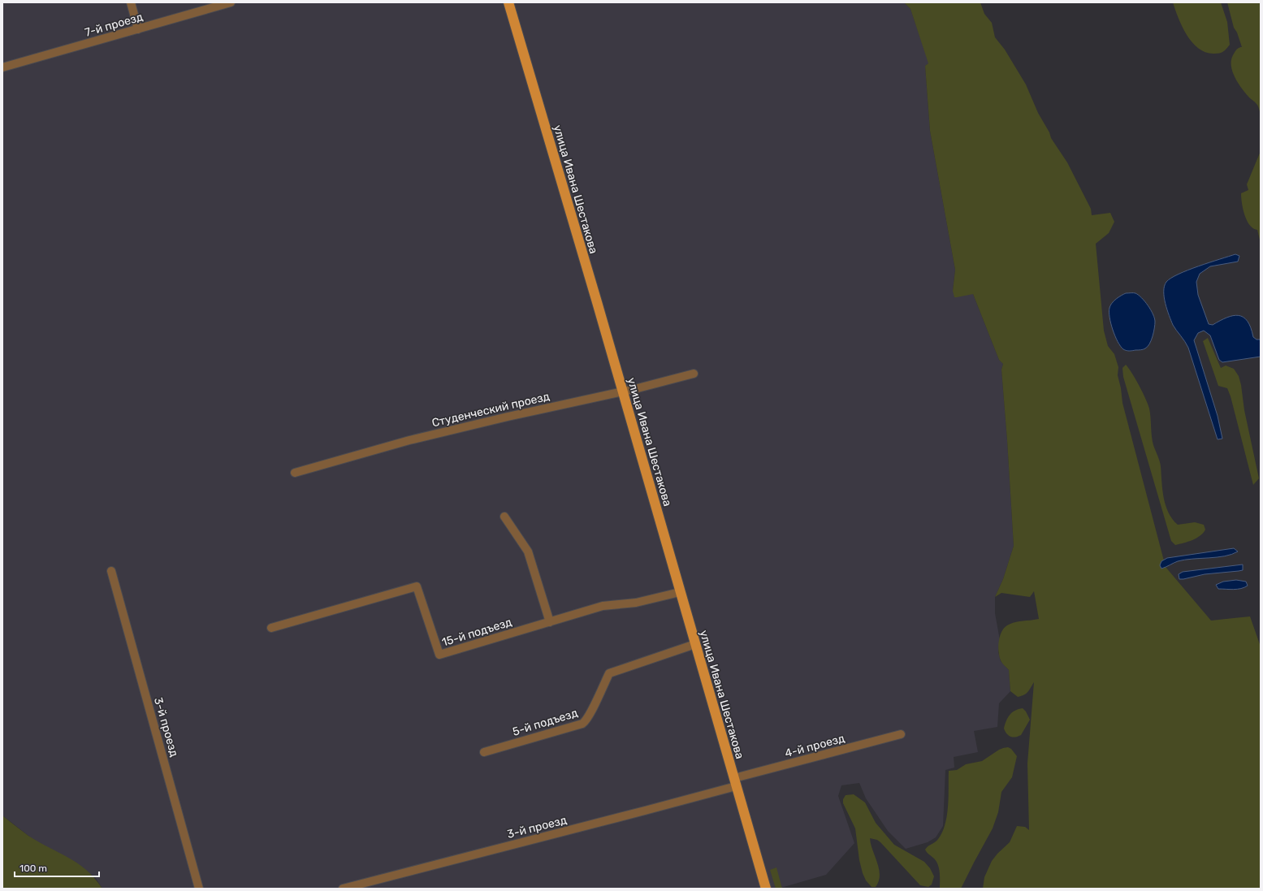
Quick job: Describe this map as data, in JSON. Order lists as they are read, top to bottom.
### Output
{
  "streets": {
    "main road": ["улица Ивана Шестакова"],
    "street": [
      "7-й проезд",
      "Студенческий проезд",
      "15-й подъезд",
      "5-й подъезд",
      "3-й проезд",
      "4-й проезд"
    ]
  },
  "crossings": [
    ["улица Ивана Шестакова", "Студенческий проезд"],
    ["улица Ивана Шестакова", "15-й подъезд"],
    ["улица Ивана Шестакова", "5-й подъезд"],
    ["улица Ивана Шестакова", "3-й проезд"],
    ["улица Ивана Шестакова", "4-й проезд"],
    ["3-й проезд", "4-й проезд"]
  ],
  "scale_bar": "100 m"
}
